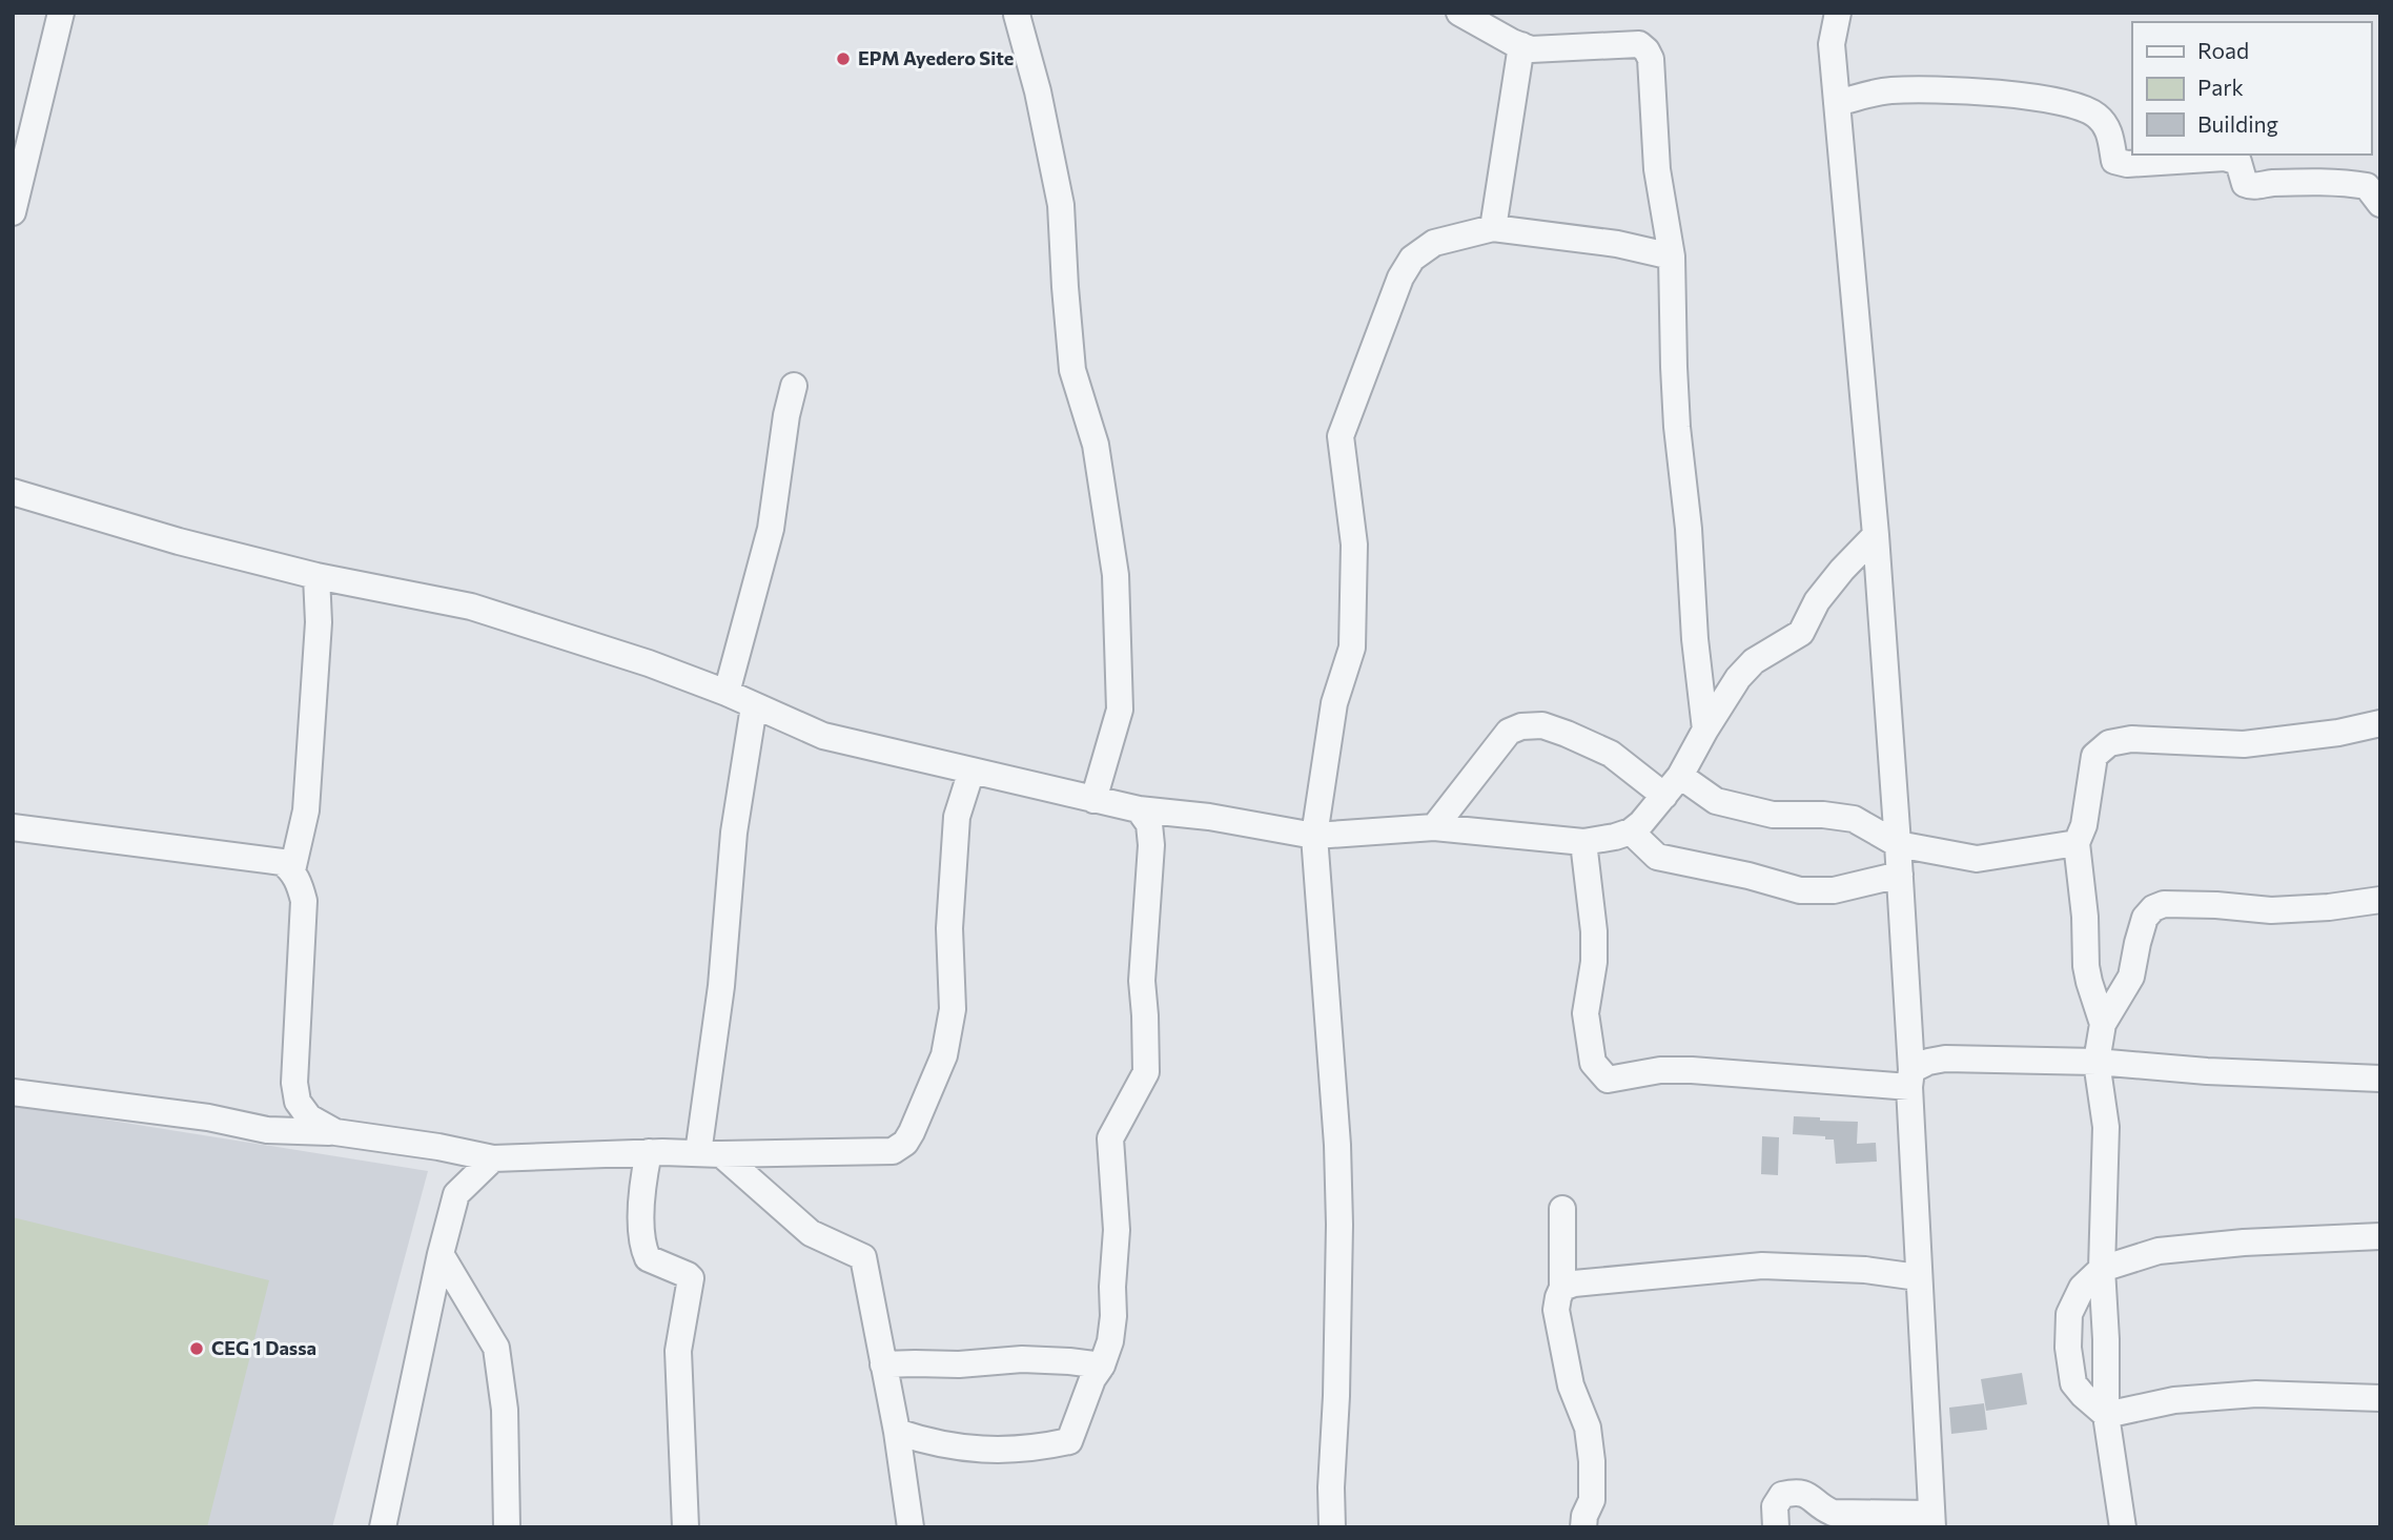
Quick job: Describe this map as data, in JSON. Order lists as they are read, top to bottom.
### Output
{
  "places": ["EPM Ayedero Site", "CEG 1 Dassa"],
  "legend": ["Road", "Park", "Building"]
}
